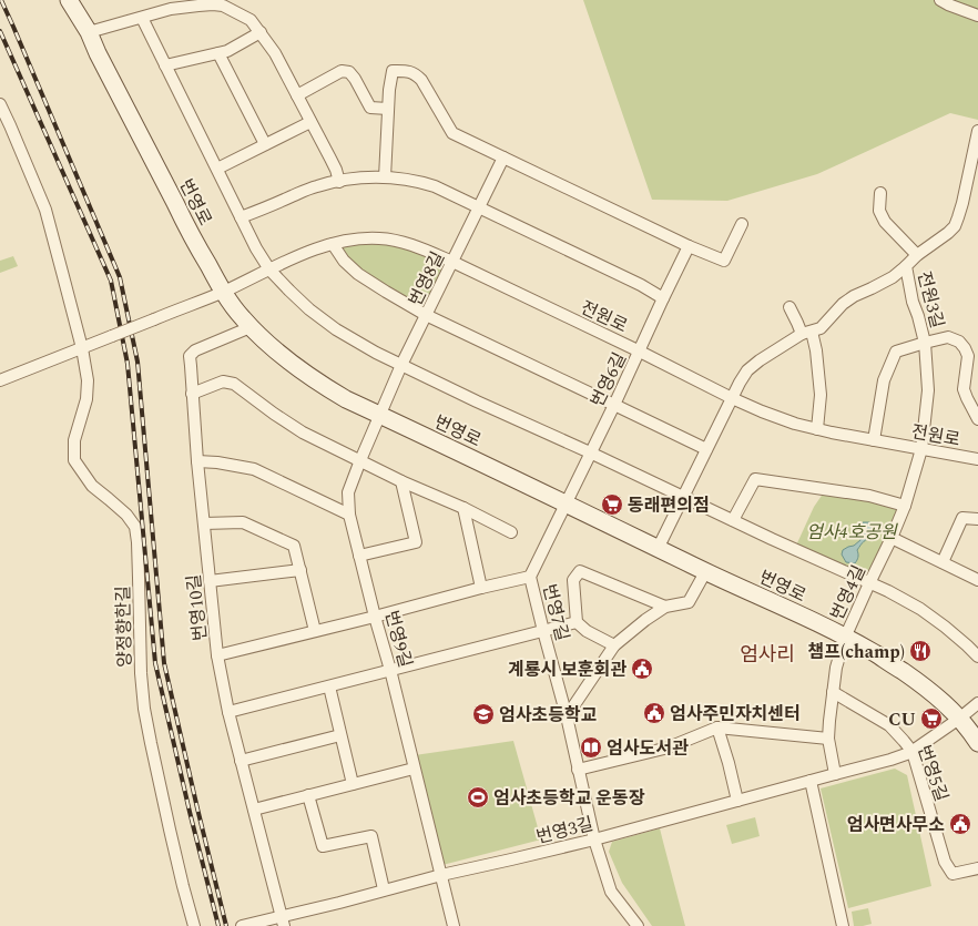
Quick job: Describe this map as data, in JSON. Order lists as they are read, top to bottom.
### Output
{
  "streets": {
    "street": [
      "번영로",
      "번영8길",
      "전원3길",
      "전원로",
      "번영6길",
      "번영4길",
      "번영10길",
      "번영7길",
      "양정향한길",
      "번영9길",
      "번영5길",
      "번영3길"
    ]
  },
  "crossings": [
    ["번영로", "번영8길"],
    ["번영로", "전원로"],
    ["번영로", "번영6길"],
    ["번영로", "번영4길"],
    ["번영로", "번영10길"],
    ["번영로", "번영7길"],
    ["번영로", "번영9길"],
    ["번영로", "번영3길"],
    ["번영8길", "전원로"],
    ["번영8길", "번영9길"],
    ["전원3길", "전원로"],
    ["전원3길", "번영4길"],
    ["전원로", "번영6길"],
    ["전원로", "번영4길"],
    ["전원로", "양정향한길"],
    ["번영6길", "번영7길"],
    ["번영10길", "번영3길"],
    ["번영7길", "번영3길"],
    ["번영9길", "번영3길"],
    ["번영5길", "번영3길"]
  ],
  "districts": ["엄사리"],
  "parks": ["엄사4호공원"],
  "places": {
    "supermarket": ["동래편의점", "CU"],
    "restaurant": ["챔프(champ)"],
    "public building": ["계룡시 보훈회관", "엄사주민자치센터", "엄사면사무소"],
    "school or university": ["엄사초등학교"],
    "library": ["엄사도서관"],
    "sports": ["엄사초등학교 운동장"]
  }
}
